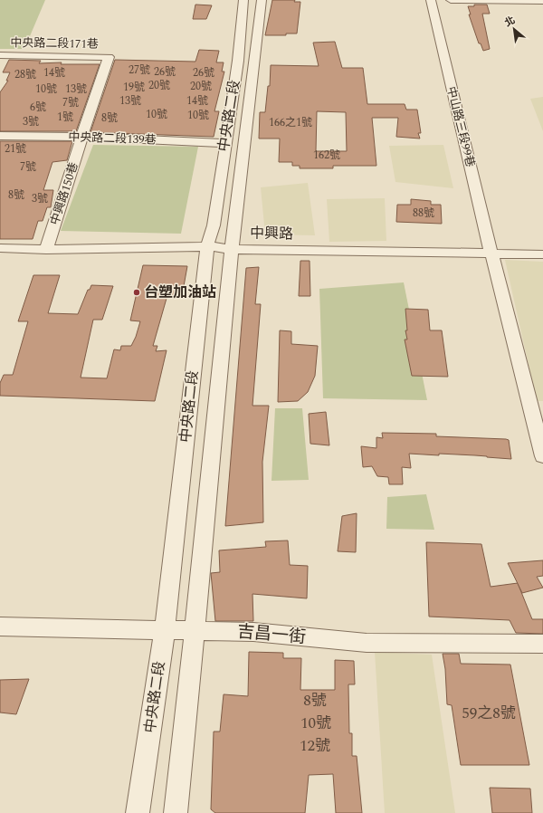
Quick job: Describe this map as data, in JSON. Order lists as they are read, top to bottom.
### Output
{
  "streets": {
    "street": [
      "中央路二段171巷",
      "中央路二段",
      "中山路三段99巷",
      "中央路二段139巷",
      "中興路150巷",
      "中興路",
      "吉昌一街"
    ]
  },
  "crossings": [
    ["中央路二段171巷", "中興路150巷"],
    ["中央路二段", "中央路二段139巷"],
    ["中央路二段", "中興路"],
    ["中央路二段", "吉昌一街"],
    ["中山路三段99巷", "中興路"],
    ["中央路二段139巷", "中興路150巷"],
    ["中興路150巷", "中興路"]
  ],
  "places": ["台塑加油站"],
  "house_numbers": [
    "27號",
    "26號",
    "14號",
    "26號",
    "28號",
    "20號",
    "20號",
    "19號",
    "10號",
    "13號",
    "13號",
    "14號",
    "7號",
    "6號",
    "10號",
    "10號",
    "1號",
    "8號",
    "3號",
    "166之1號",
    "21號",
    "162號",
    "7號",
    "8號",
    "3號",
    "88號",
    "8號",
    "59之8號",
    "10號",
    "12號"
  ],
  "north": "top left"
}
